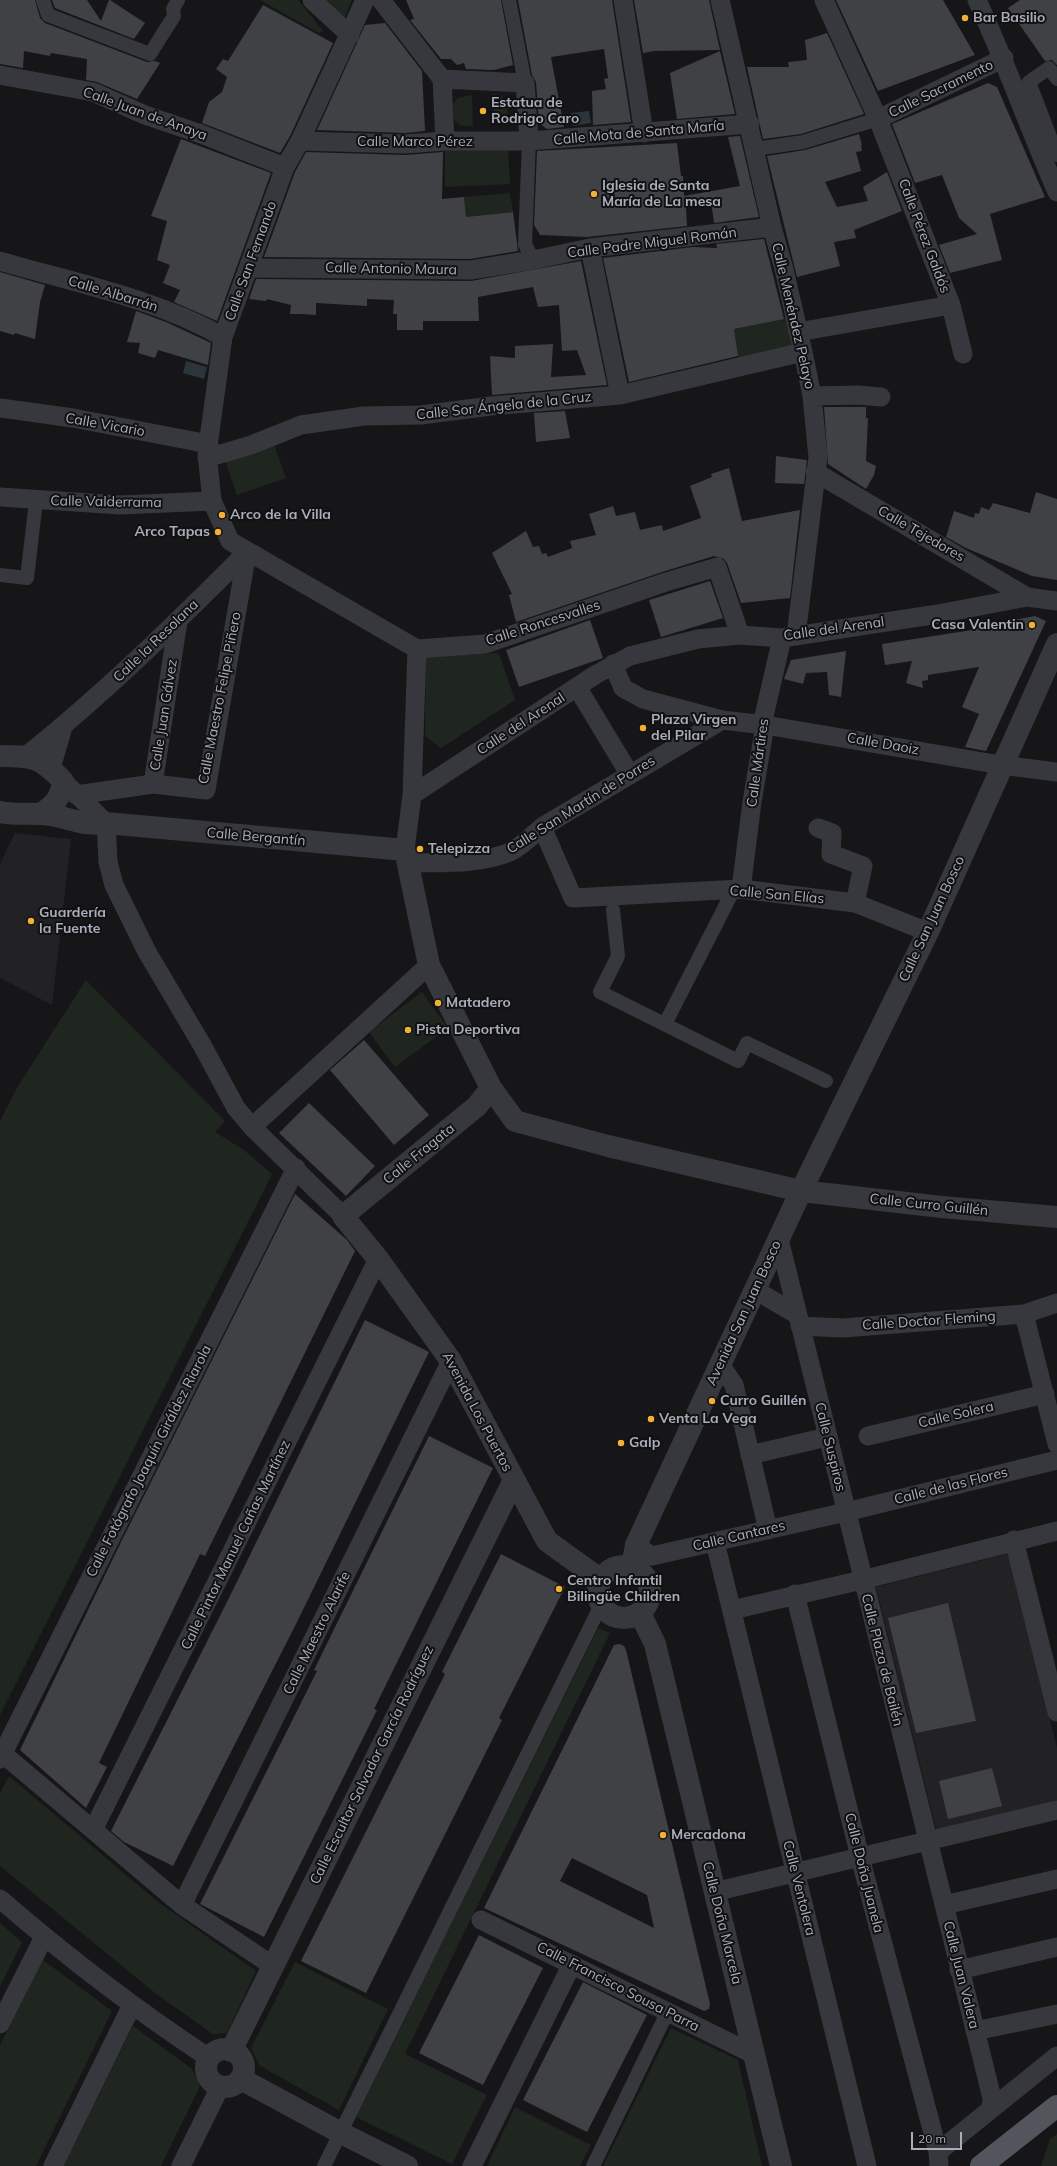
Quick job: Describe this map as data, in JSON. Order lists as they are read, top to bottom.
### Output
{
  "streets": {
    "street": [
      "Calle Sacramento",
      "Calle Juan de Anaya",
      "Calle Mota de Santa María",
      "Calle Marco Pérez",
      "Calle Pérez Galdós",
      "Calle Padre Miguel Román",
      "Calle San Fernando",
      "Calle Antonio Maura",
      "Calle Albarrán",
      "Calle Menéndez Pelayo",
      "Calle Sor Ángela de la Cruz",
      "Calle Vicario",
      "Calle Valderrama",
      "Calle Tejedores",
      "Calle Roncesvalles",
      "Calle del Arenal",
      "Calle la Resolana",
      "Calle Maestro Felipe Piñero",
      "Calle Juan Gálvez",
      "Calle Daoiz",
      "Calle Mártires",
      "Calle San Martín de Porres",
      "Calle Bergantín",
      "Calle San Elías",
      "Calle San Juan Bosco",
      "Calle Fragata",
      "Calle Curro Guillén",
      "Avenida San Juan Bosco",
      "Calle Doctor Fleming",
      "Avenida Los Puertos",
      "Calle Solera",
      "Calle Suspiros",
      "Calle Fotógrafo Joaquín Giráldez Riarola",
      "Calle de las Flores",
      "Calle Cantares",
      "Calle Pintor Manuel Cañas Martínez",
      "Calle Maestro Alarife",
      "Calle Plaza de Bailén",
      "Calle Escultor Salvador García Rodríguez",
      "Calle Doña Juanela",
      "Calle Ventolera",
      "Calle Doña Marcela",
      "Calle Juan Valera",
      "Calle Francisco Sousa Parra"
    ]
  },
  "crossings": [
    ["Calle Sacramento", "Calle Pérez Galdós"],
    ["Calle Juan de Anaya", "Calle San Fernando"],
    ["Calle Mota de Santa María", "Calle Marco Pérez"],
    ["Calle Mota de Santa María", "Calle Menéndez Pelayo"],
    ["Calle Marco Pérez", "Calle San Fernando"],
    ["Calle Padre Miguel Román", "Calle Antonio Maura"],
    ["Calle Padre Miguel Román", "Calle Menéndez Pelayo"],
    ["Calle San Fernando", "Calle Antonio Maura"],
    ["Calle San Fernando", "Calle Albarrán"],
    ["Calle San Fernando", "Calle Sor Ángela de la Cruz"],
    ["Calle San Fernando", "Calle Vicario"],
    ["Calle San Fernando", "Calle Valderrama"],
    ["Calle San Fernando", "Calle la Resolana"],
    ["Calle San Fernando", "Calle Maestro Felipe Piñero"],
    ["Calle Menéndez Pelayo", "Calle Sor Ángela de la Cruz"],
    ["Calle Menéndez Pelayo", "Calle Tejedores"],
    ["Calle Menéndez Pelayo", "Calle del Arenal"],
    ["Calle Menéndez Pelayo", "Calle Mártires"],
    ["Calle Sor Ángela de la Cruz", "Calle Vicario"],
    ["Calle Tejedores", "Calle del Arenal"],
    ["Calle Roncesvalles", "Calle del Arenal"],
    ["Calle del Arenal", "Calle Daoiz"],
    ["Calle del Arenal", "Calle Mártires"],
    ["Calle la Resolana", "Calle Maestro Felipe Piñero"],
    ["Calle la Resolana", "Calle Juan Gálvez"],
    ["Calle Maestro Felipe Piñero", "Calle Juan Gálvez"],
    ["Calle Daoiz", "Calle Mártires"],
    ["Calle Daoiz", "Calle San Martín de Porres"],
    ["Calle Daoiz", "Calle San Juan Bosco"],
    ["Calle Mártires", "Calle San Elías"],
    ["Calle San Martín de Porres", "Calle Bergantín"],
    ["Calle San Martín de Porres", "Calle San Elías"],
    ["Calle San Martín de Porres", "Calle Curro Guillén"],
    ["Calle Bergantín", "Calle Curro Guillén"],
    ["Calle San Elías", "Calle San Juan Bosco"],
    ["Calle San Juan Bosco", "Calle Curro Guillén"],
    ["Calle San Juan Bosco", "Avenida San Juan Bosco"],
    ["Calle Fragata", "Calle Curro Guillén"],
    ["Calle Fragata", "Avenida Los Puertos"],
    ["Calle Curro Guillén", "Avenida San Juan Bosco"],
    ["Avenida San Juan Bosco", "Avenida Los Puertos"],
    ["Avenida San Juan Bosco", "Calle Suspiros"],
    ["Avenida San Juan Bosco", "Calle Cantares"],
    ["Avenida San Juan Bosco", "Calle Doña Marcela"],
    ["Calle Doctor Fleming", "Calle Suspiros"],
    ["Avenida Los Puertos", "Calle Pintor Manuel Cañas Martínez"],
    ["Avenida Los Puertos", "Calle Maestro Alarife"],
    ["Avenida Los Puertos", "Calle Escultor Salvador García Rodríguez"],
    ["Avenida Los Puertos", "Calle Doña Marcela"],
    ["Calle Suspiros", "Calle de las Flores"],
    ["Calle Suspiros", "Calle Cantares"],
    ["Calle Suspiros", "Calle Plaza de Bailén"],
    ["Calle de las Flores", "Calle Cantares"],
    ["Calle Cantares", "Calle Ventolera"],
    ["Calle Plaza de Bailén", "Calle Juan Valera"],
    ["Calle Doña Marcela", "Calle Francisco Sousa Parra"]
  ],
  "places": [
    "Bar Basilio",
    "Estatua de Rodrigo Caro",
    "Iglesia de Santa María de La mesa",
    "Arco de la Villa",
    "Arco Tapas",
    "Casa Valentin",
    "Plaza Virgen del Pilar",
    "Telepizza",
    "Guardería la Fuente",
    "Matadero",
    "Pista Deportiva",
    "Curro Guillén",
    "Venta La Vega",
    "Galp",
    "Centro Infantil Bilingüe Children",
    "Mercadona"
  ],
  "scale_bar": "20 m"
}
